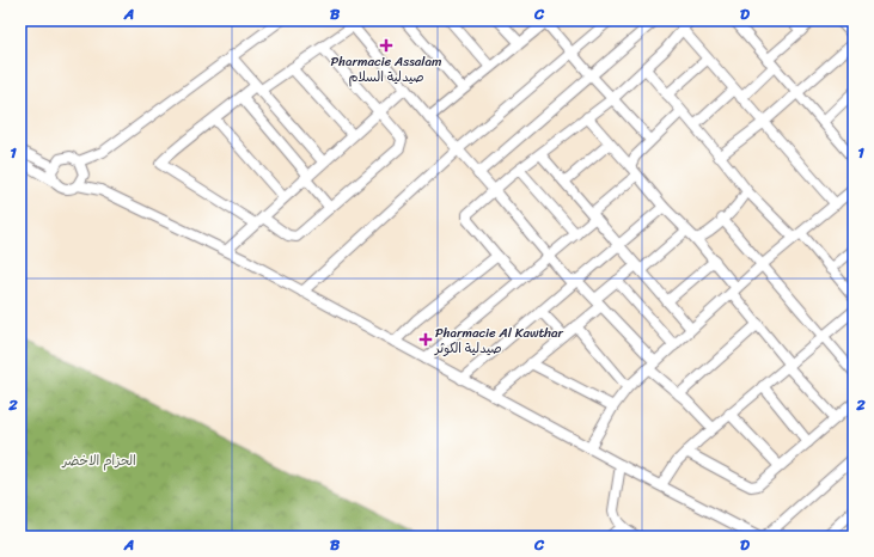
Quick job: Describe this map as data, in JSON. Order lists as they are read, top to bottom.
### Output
{
  "parks": ["الحزام الاخضر"],
  "places": {
    "health": ["Pharmacie Assalam صيدلية السلام", "Pharmacie Al Kawthar صيدلية الكوثر"]
  },
  "grid": {
    "columns": [
      "A",
      "B",
      "C",
      "D"
    ],
    "rows": ["1", "2"]
  }
}
